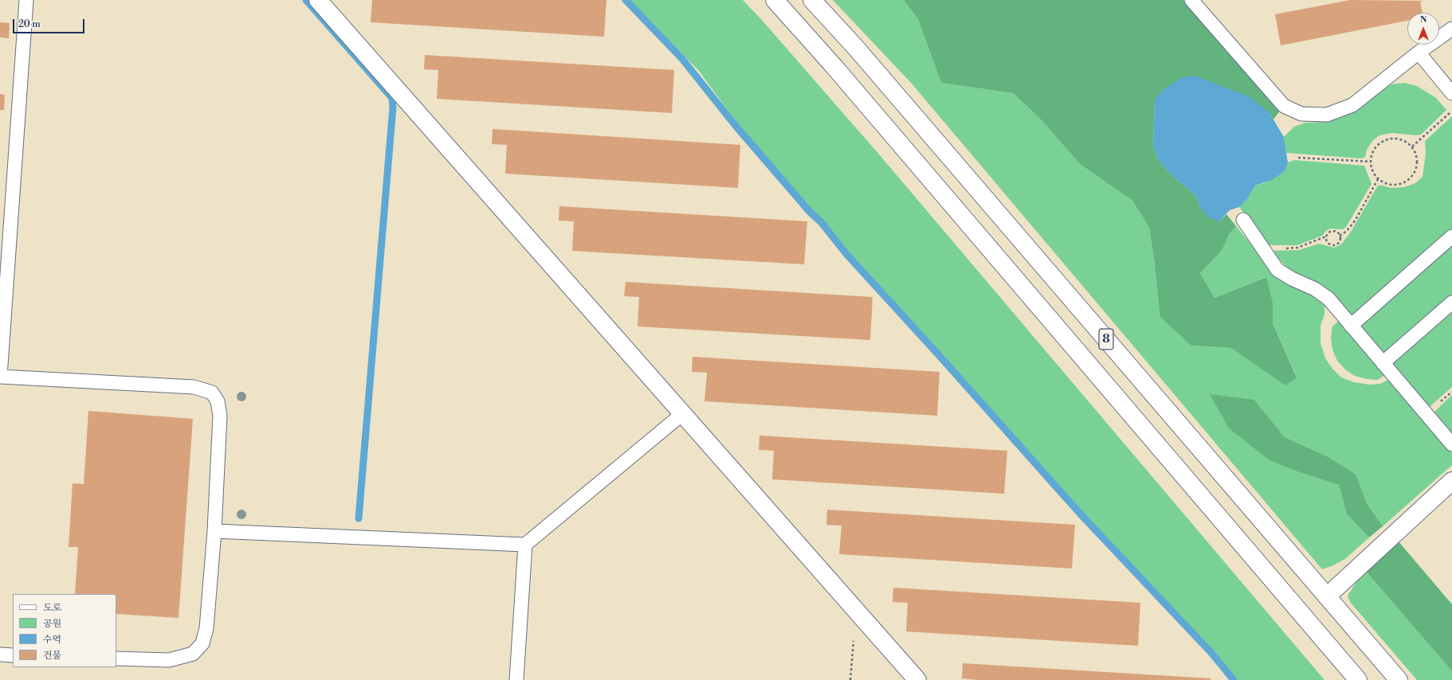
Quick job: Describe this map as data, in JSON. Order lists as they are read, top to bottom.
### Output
{
  "streets": {
    "main road": ["8"]
  },
  "legend": [
    "도로",
    "공원",
    "수역",
    "건물"
  ],
  "scale_bar": "20 m",
  "north": "top"
}
